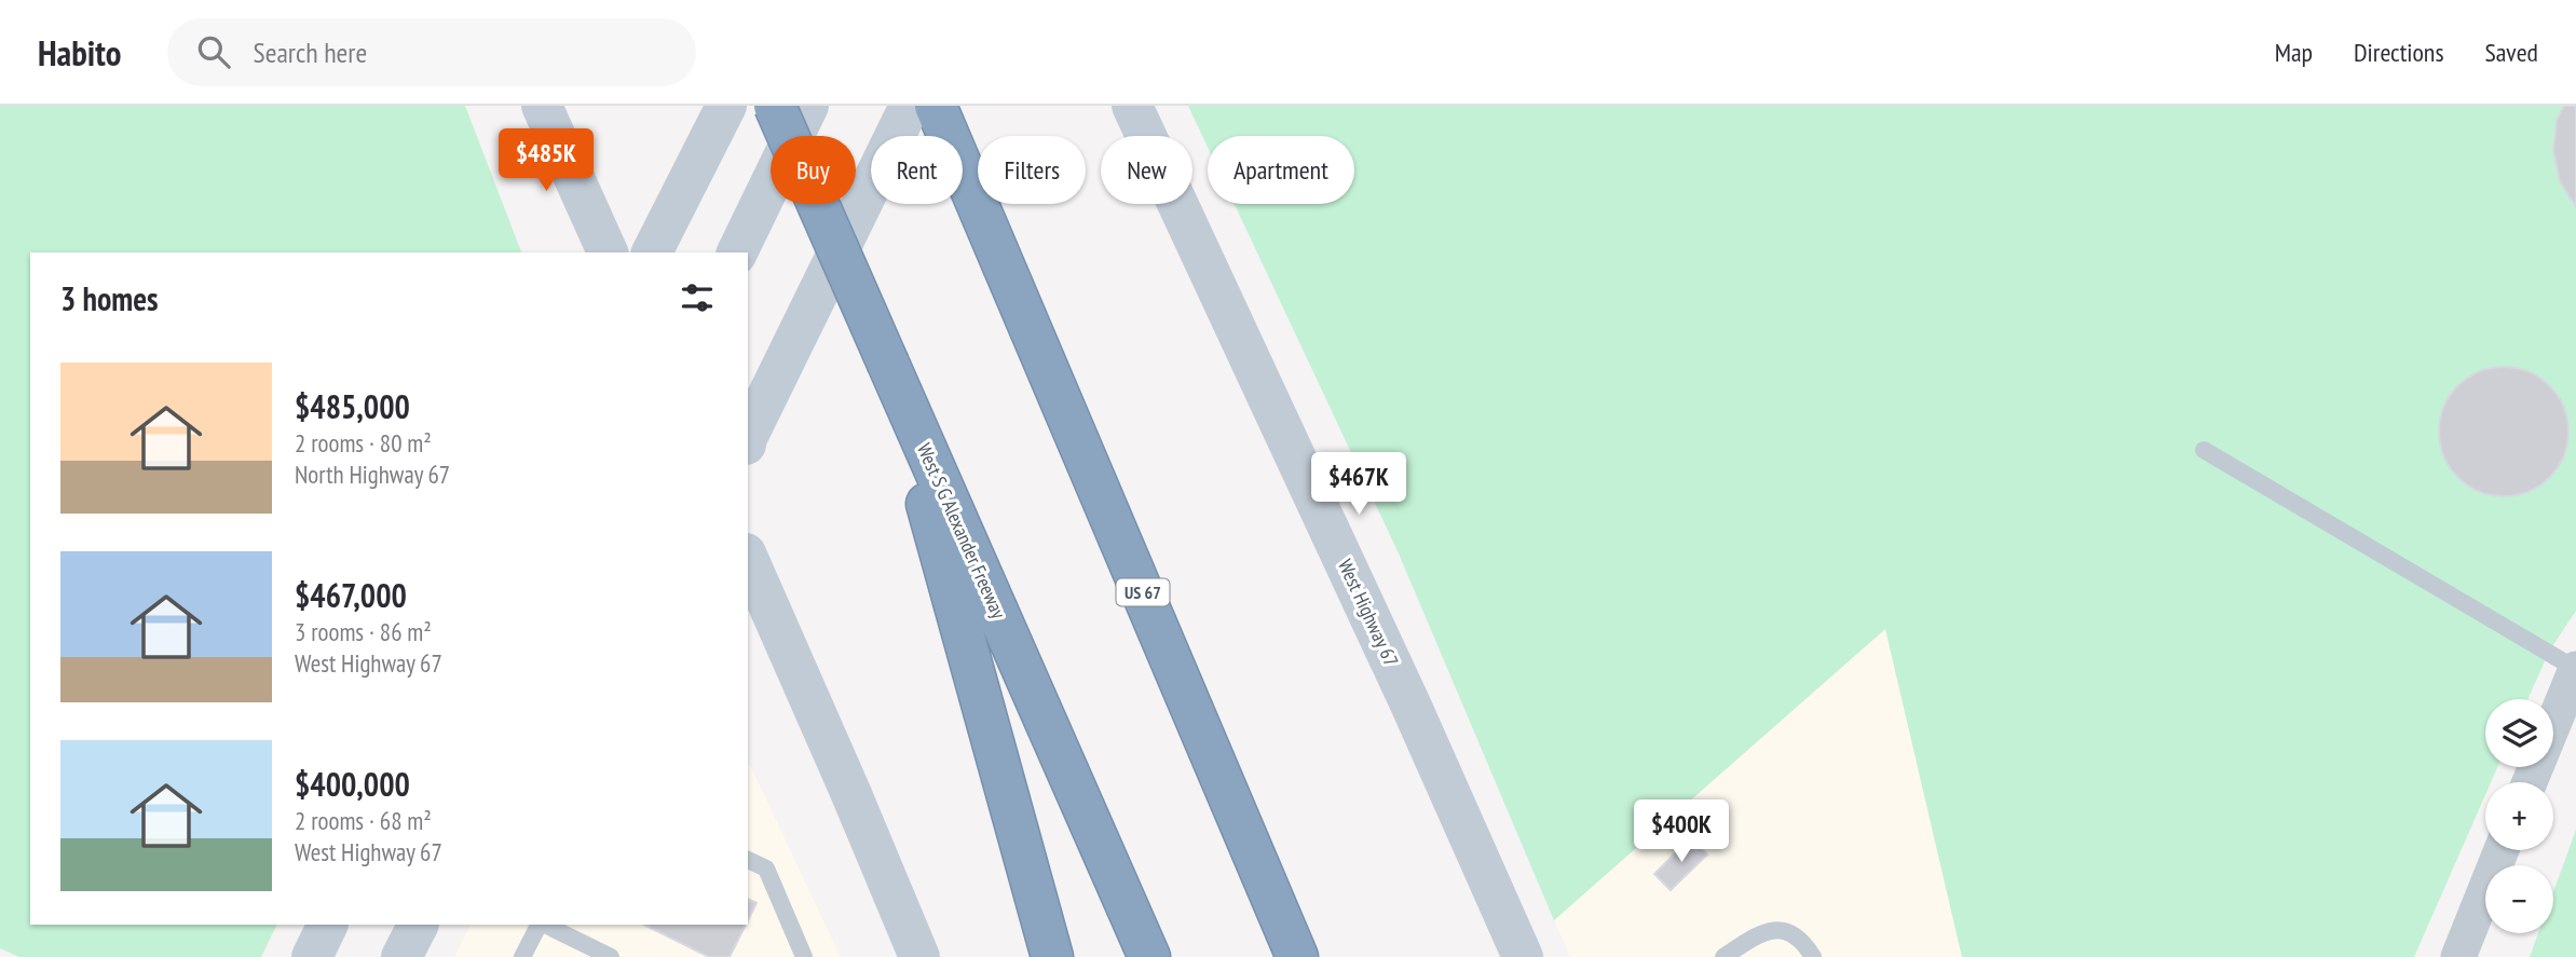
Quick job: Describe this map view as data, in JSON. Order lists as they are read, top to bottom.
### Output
{
  "streets": {
    "highway": ["West S G Alexander Freeway", "US 67"],
    "main road": ["West Highway 67"]
  },
  "page": {
    "header": "Habito",
    "search": "Search here",
    "nav": ["Map", "Directions", "Saved"],
    "price": ["$485K", "$467K", "$400K"],
    "chip": [
      "Buy",
      "Rent",
      "Filters",
      "New",
      "Apartment"
    ],
    "heading": "3 homes",
    "list": [
      {
        "name": "$485,000",
        "note": "2 rooms · 80 m² · North Highway 67"
      },
      {
        "name": "$467,000",
        "note": "3 rooms · 86 m² · West Highway 67"
      },
      {
        "name": "$400,000",
        "note": "2 rooms · 68 m² · West Highway 67"
      }
    ],
    "map_buttons": ["+", "−"]
  }
}
